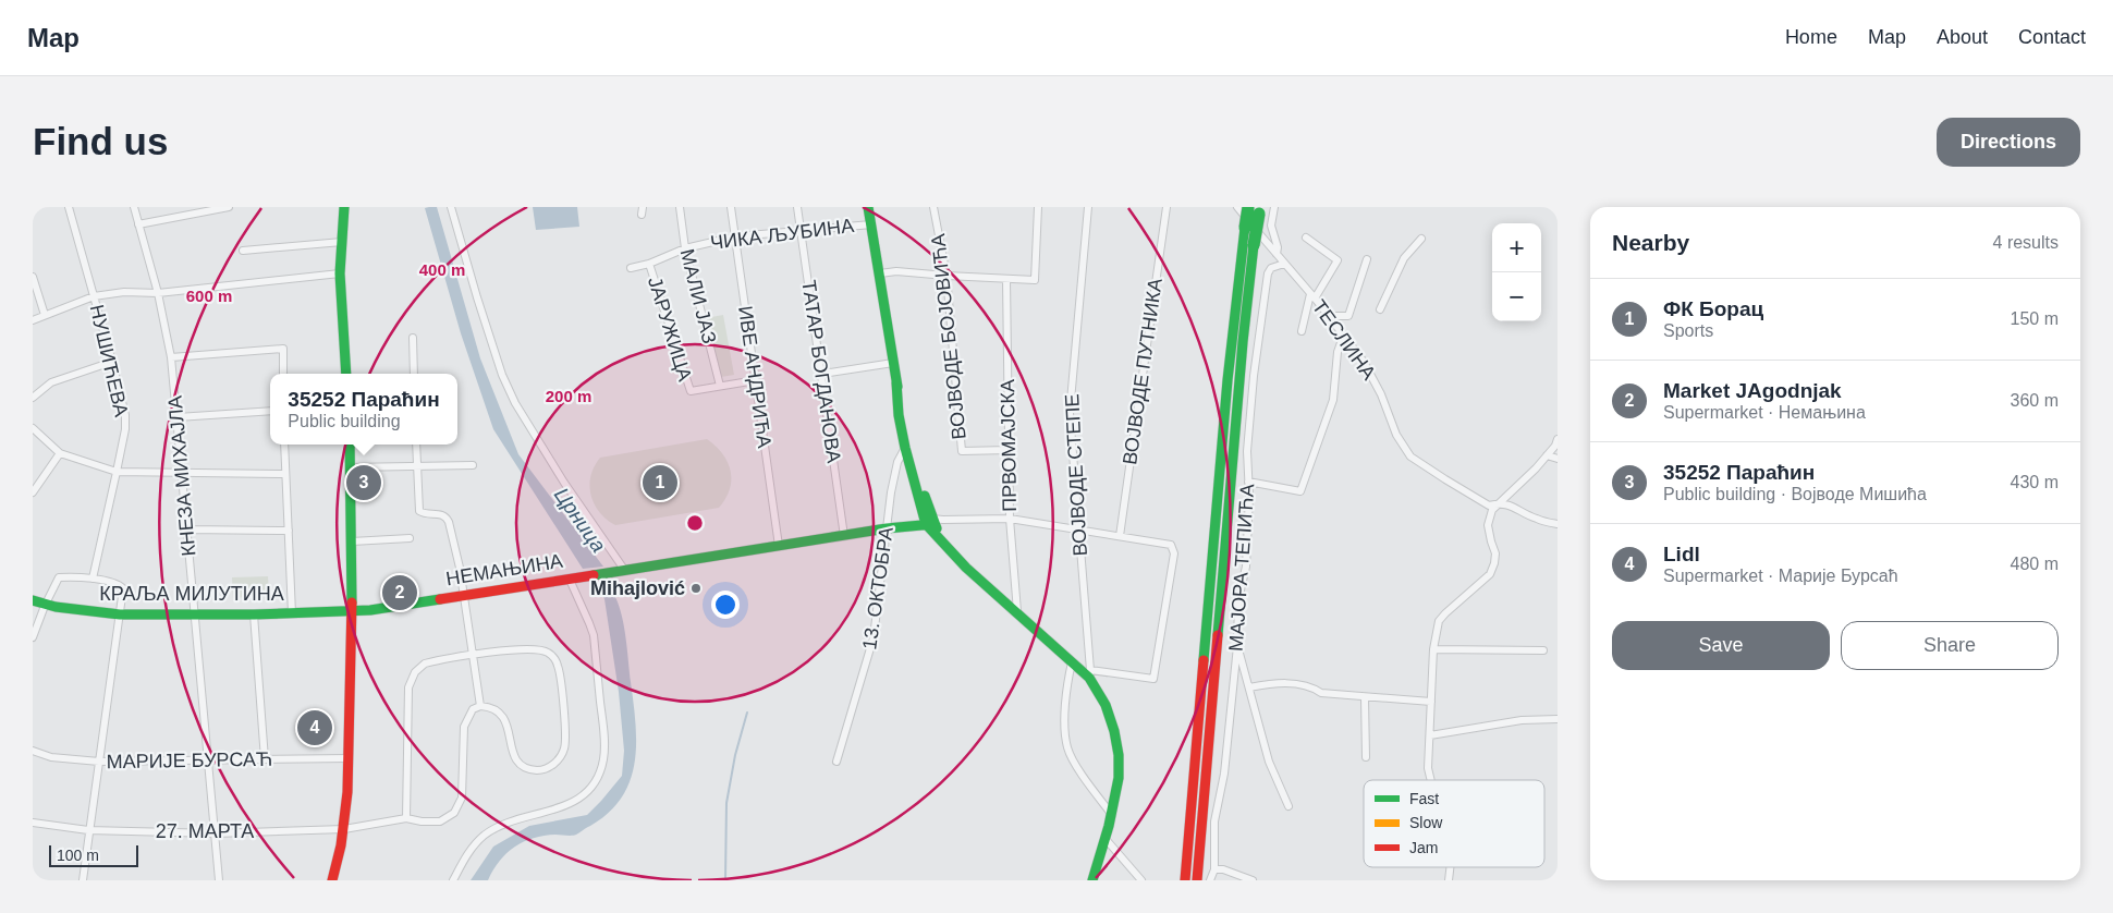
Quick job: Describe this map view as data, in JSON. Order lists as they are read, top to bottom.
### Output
{
  "streets": {
    "main road": ["НЕМАЊИНА", "КРАЉА МИЛУТИНА"],
    "street": [
      "ЧИКА ЉУБИНА",
      "МАЛИ ЈАЗ",
      "ЈАРУЖИЦА",
      "ВОЈВОДЕ БОЈОВИЋА",
      "ТЕСЛИНА",
      "НУШИЋЕВА",
      "ТАТАР БОГДАНОВА",
      "ВОЈВОДЕ ПУТНИКА",
      "ИВЕ АНДРИЋА",
      "ПРВОМАЈСКА",
      "ВОЈВОДЕ СТЕПЕ",
      "КНЕЗА МИХАЈЛА",
      "МАЈОРА ТЕПИЋА",
      "13. ОКТОБРА",
      "МАРИЈЕ БУРСАЋ",
      "27. МАРТА"
    ]
  },
  "crossings": [
    ["ЧИКА ЉУБИНА", "МАЛИ ЈАЗ"],
    ["ЧИКА ЉУБИНА", "ЈАРУЖИЦА"],
    ["ЧИКА ЉУБИНА", "ТАТАР БОГДАНОВА"],
    ["ЧИКА ЉУБИНА", "ИВЕ АНДРИЋА"],
    ["МАЛИ ЈАЗ", "ЈАРУЖИЦА"],
    ["ВОЈВОДЕ БОЈОВИЋА", "ПРВОМАЈСКА"],
    ["ТЕСЛИНА", "МАЈОРА ТЕПИЋА"],
    ["ТАТАР БОГДАНОВА", "НЕМАЊИНА"],
    ["ИВЕ АНДРИЋА", "НЕМАЊИНА"],
    ["КНЕЗА МИХАЈЛА", "КРАЉА МИЛУТИНА"],
    ["КНЕЗА МИХАЈЛА", "МАРИЈЕ БУРСАЋ"],
    ["КНЕЗА МИХАЈЛА", "27. МАРТА"],
    ["НЕМАЊИНА", "13. ОКТОБРА"],
    ["НЕМАЊИНА", "КРАЉА МИЛУТИНА"]
  ],
  "water": ["Црница"],
  "places": ["Mihajlović"],
  "legend": ["Fast", "Slow", "Jam"],
  "scale_bar": "100 m",
  "page": {
    "header": "Map",
    "nav": [
      "Home",
      "Map",
      "About",
      "Contact"
    ],
    "buttons": [
      "Directions",
      ["Save", "Share"]
    ],
    "title": "Find us",
    "heading": ["Nearby", "4 results"],
    "map_buttons": ["+", "−"],
    "list": [
      {
        "mark": "1",
        "name": "ФК Борац",
        "note": "Sports",
        "value": "150 m"
      },
      {
        "mark": "2",
        "name": "Market JAgodnjak",
        "note": "Supermarket · Немањина",
        "value": "360 m"
      },
      {
        "mark": "3",
        "name": "35252 Параћин",
        "note": "Public building · Војводе Мишића",
        "value": "430 m"
      },
      {
        "mark": "4",
        "name": "Lidl",
        "note": "Supermarket · Марије Бурсаћ",
        "value": "480 m"
      }
    ],
    "popup": ["35252 Параћин", "Public building"],
    "pins": [
      "1",
      "3",
      "2",
      "4"
    ],
    "scale": "100 m"
  },
  "rings": ["400 m", "600 m", "200 m"]
}
